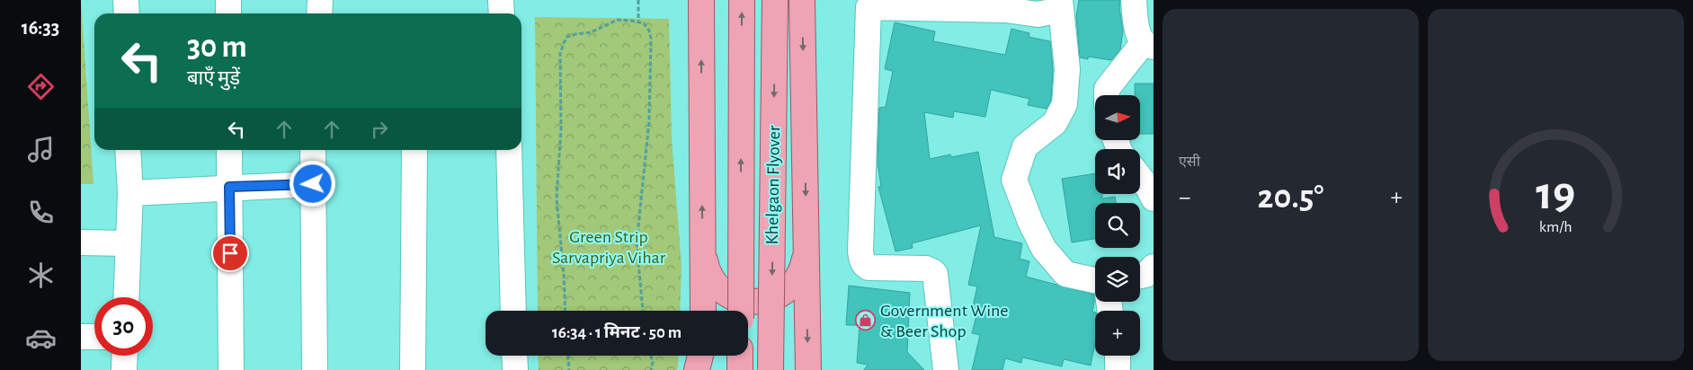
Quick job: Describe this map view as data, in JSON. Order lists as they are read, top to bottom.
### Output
{
  "streets": {
    "main road": ["Khelgaon Flyover"]
  },
  "parks": ["Green Strip Sarvapriya Vihar"],
  "places": {
    "shop": ["Government Wine & Beer Shop"]
  },
  "north": "right",
  "page": {
    "tabs": "16:33",
    "tile": "एसी",
    "turn": ["30 m", "बाएँ मुड़ें"],
    "map_buttons": "+",
    "heat": ["−", "20.5°", "+"],
    "limit": "30",
    "trip": "16:34 · 1 मिनट · 50 m",
    "gauge": ["19", "km/h"]
  }
}
